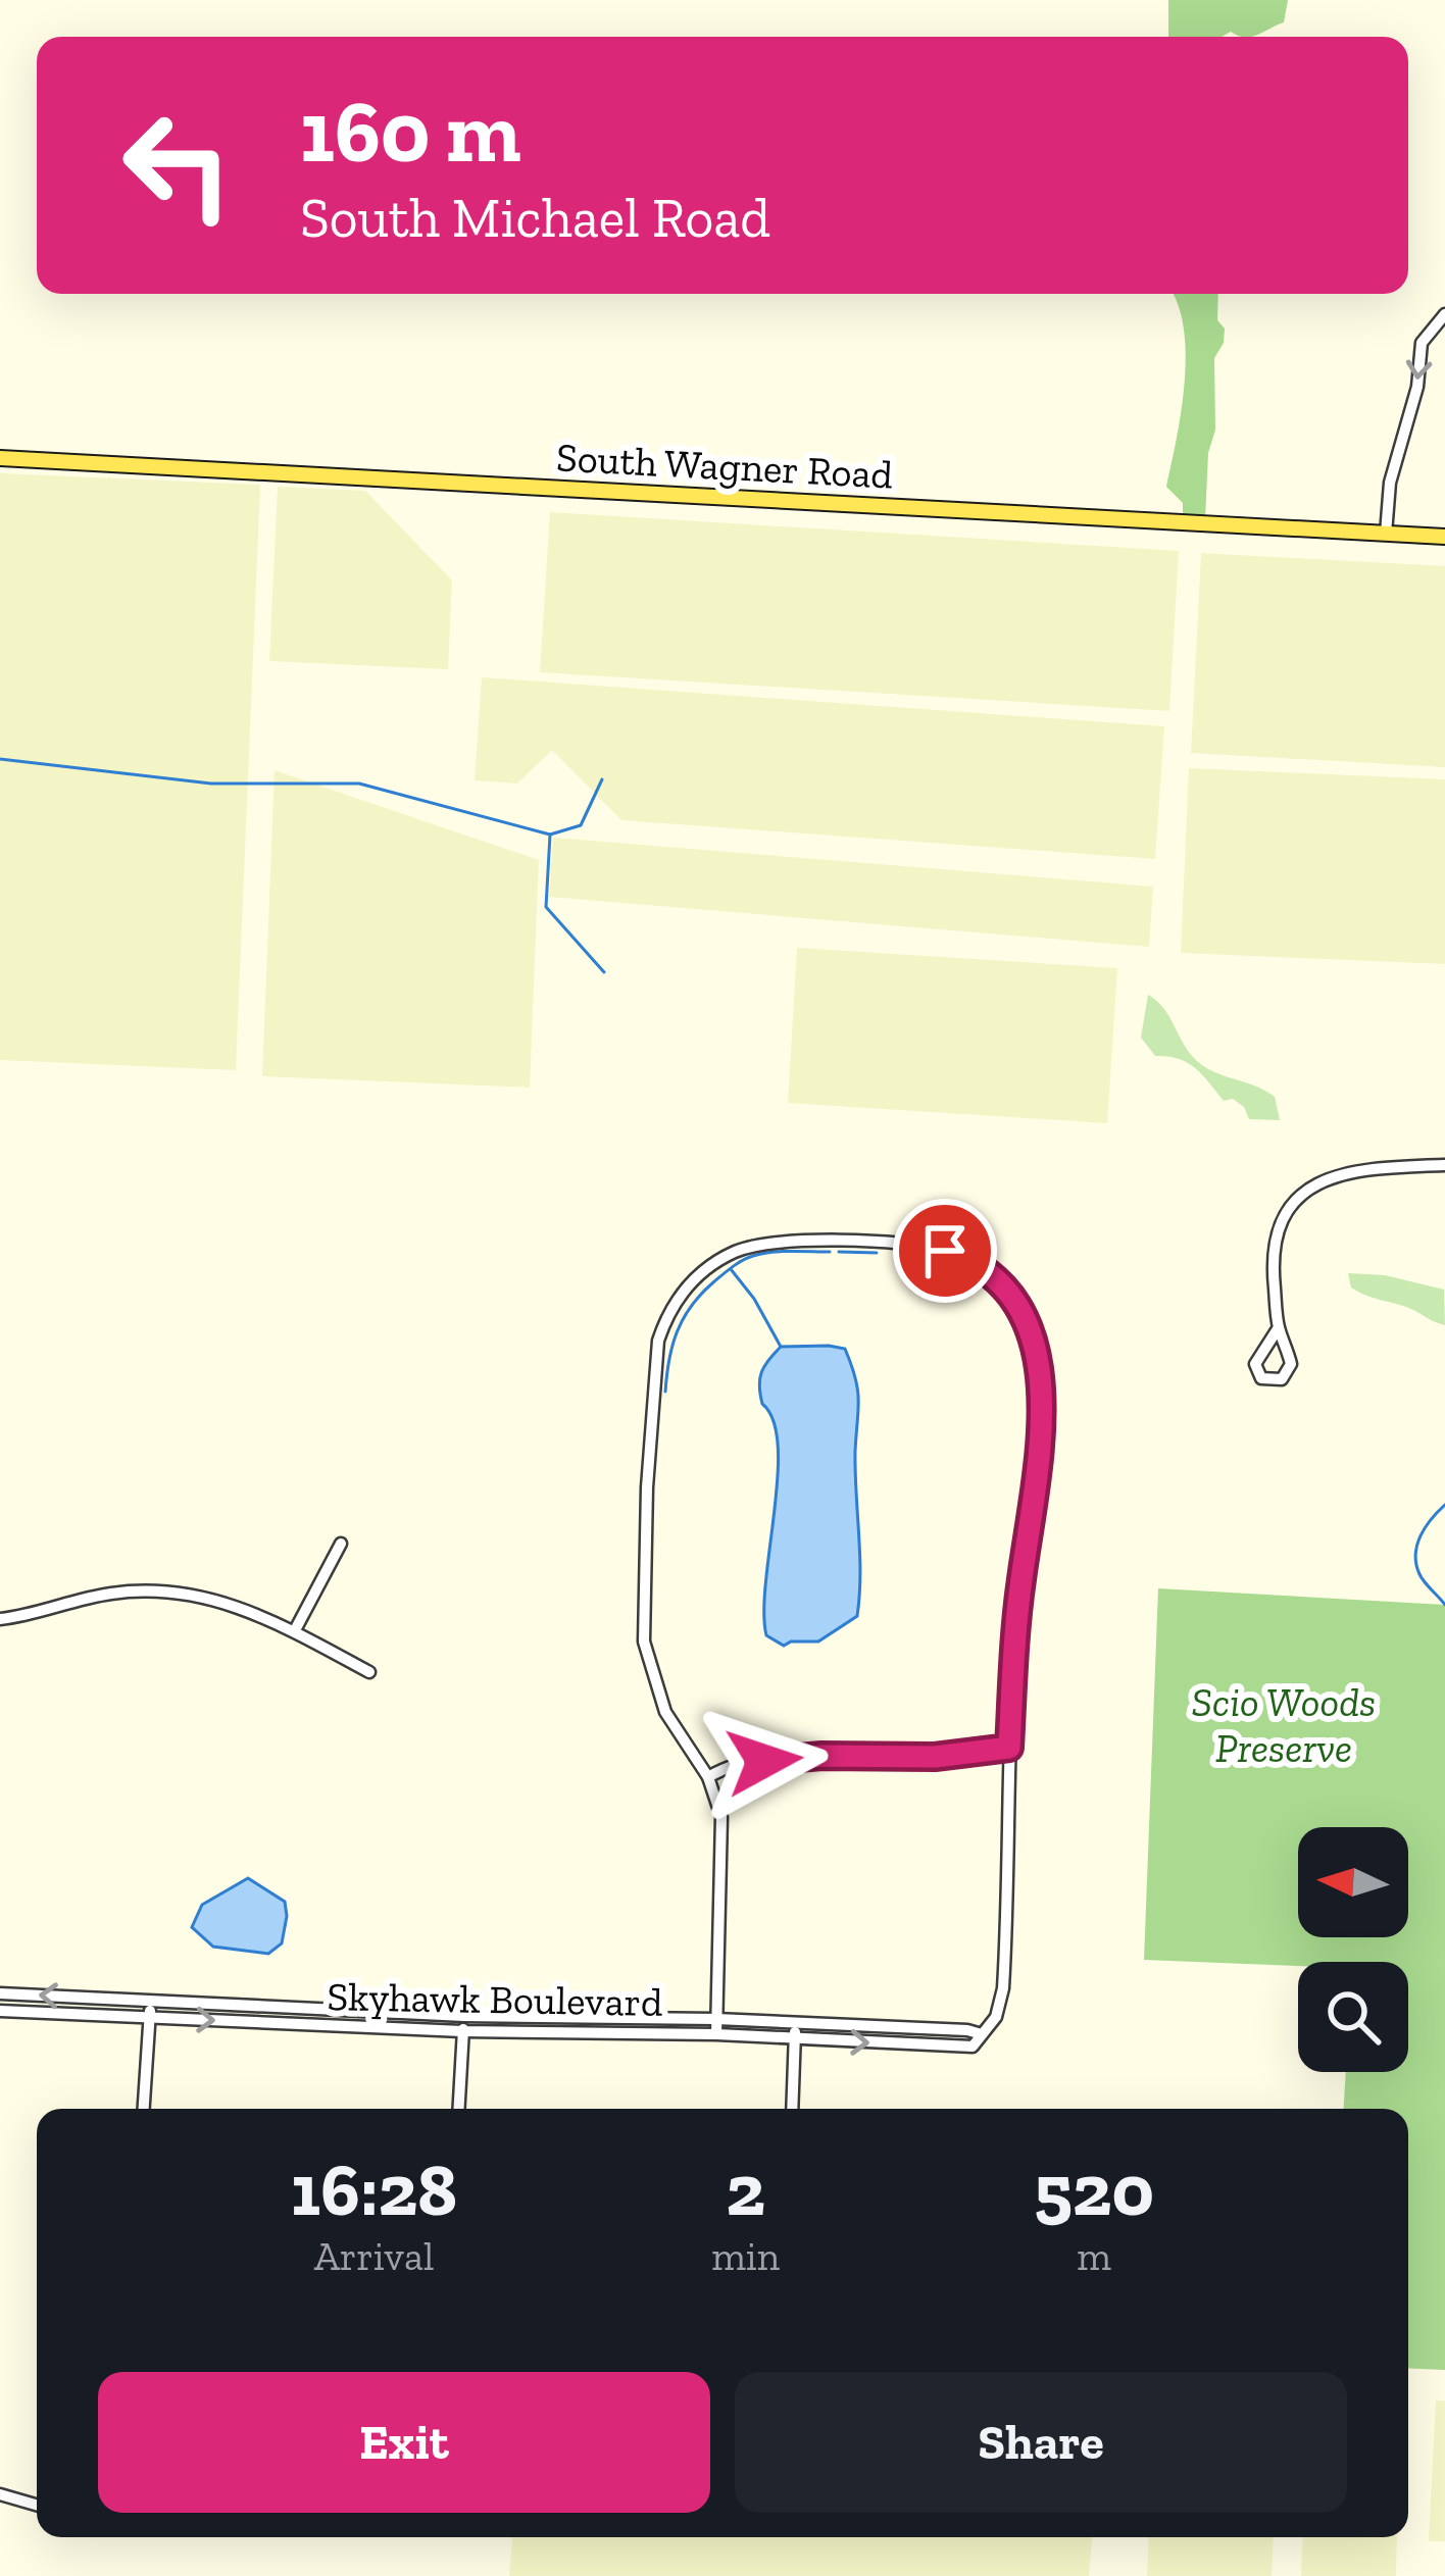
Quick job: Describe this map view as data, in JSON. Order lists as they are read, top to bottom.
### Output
{
  "streets": {
    "main road": ["South Wagner Road"],
    "street": ["Skyhawk Boulevard"]
  },
  "parks": ["Scio Woods Preserve"],
  "north": "left",
  "page": {
    "turn": ["160 m", "South Michael Road"],
    "eta": [
      "16:28",
      "Arrival",
      "2",
      "min",
      "520",
      "m"
    ],
    "buttons": ["Exit", "Share"]
  }
}
